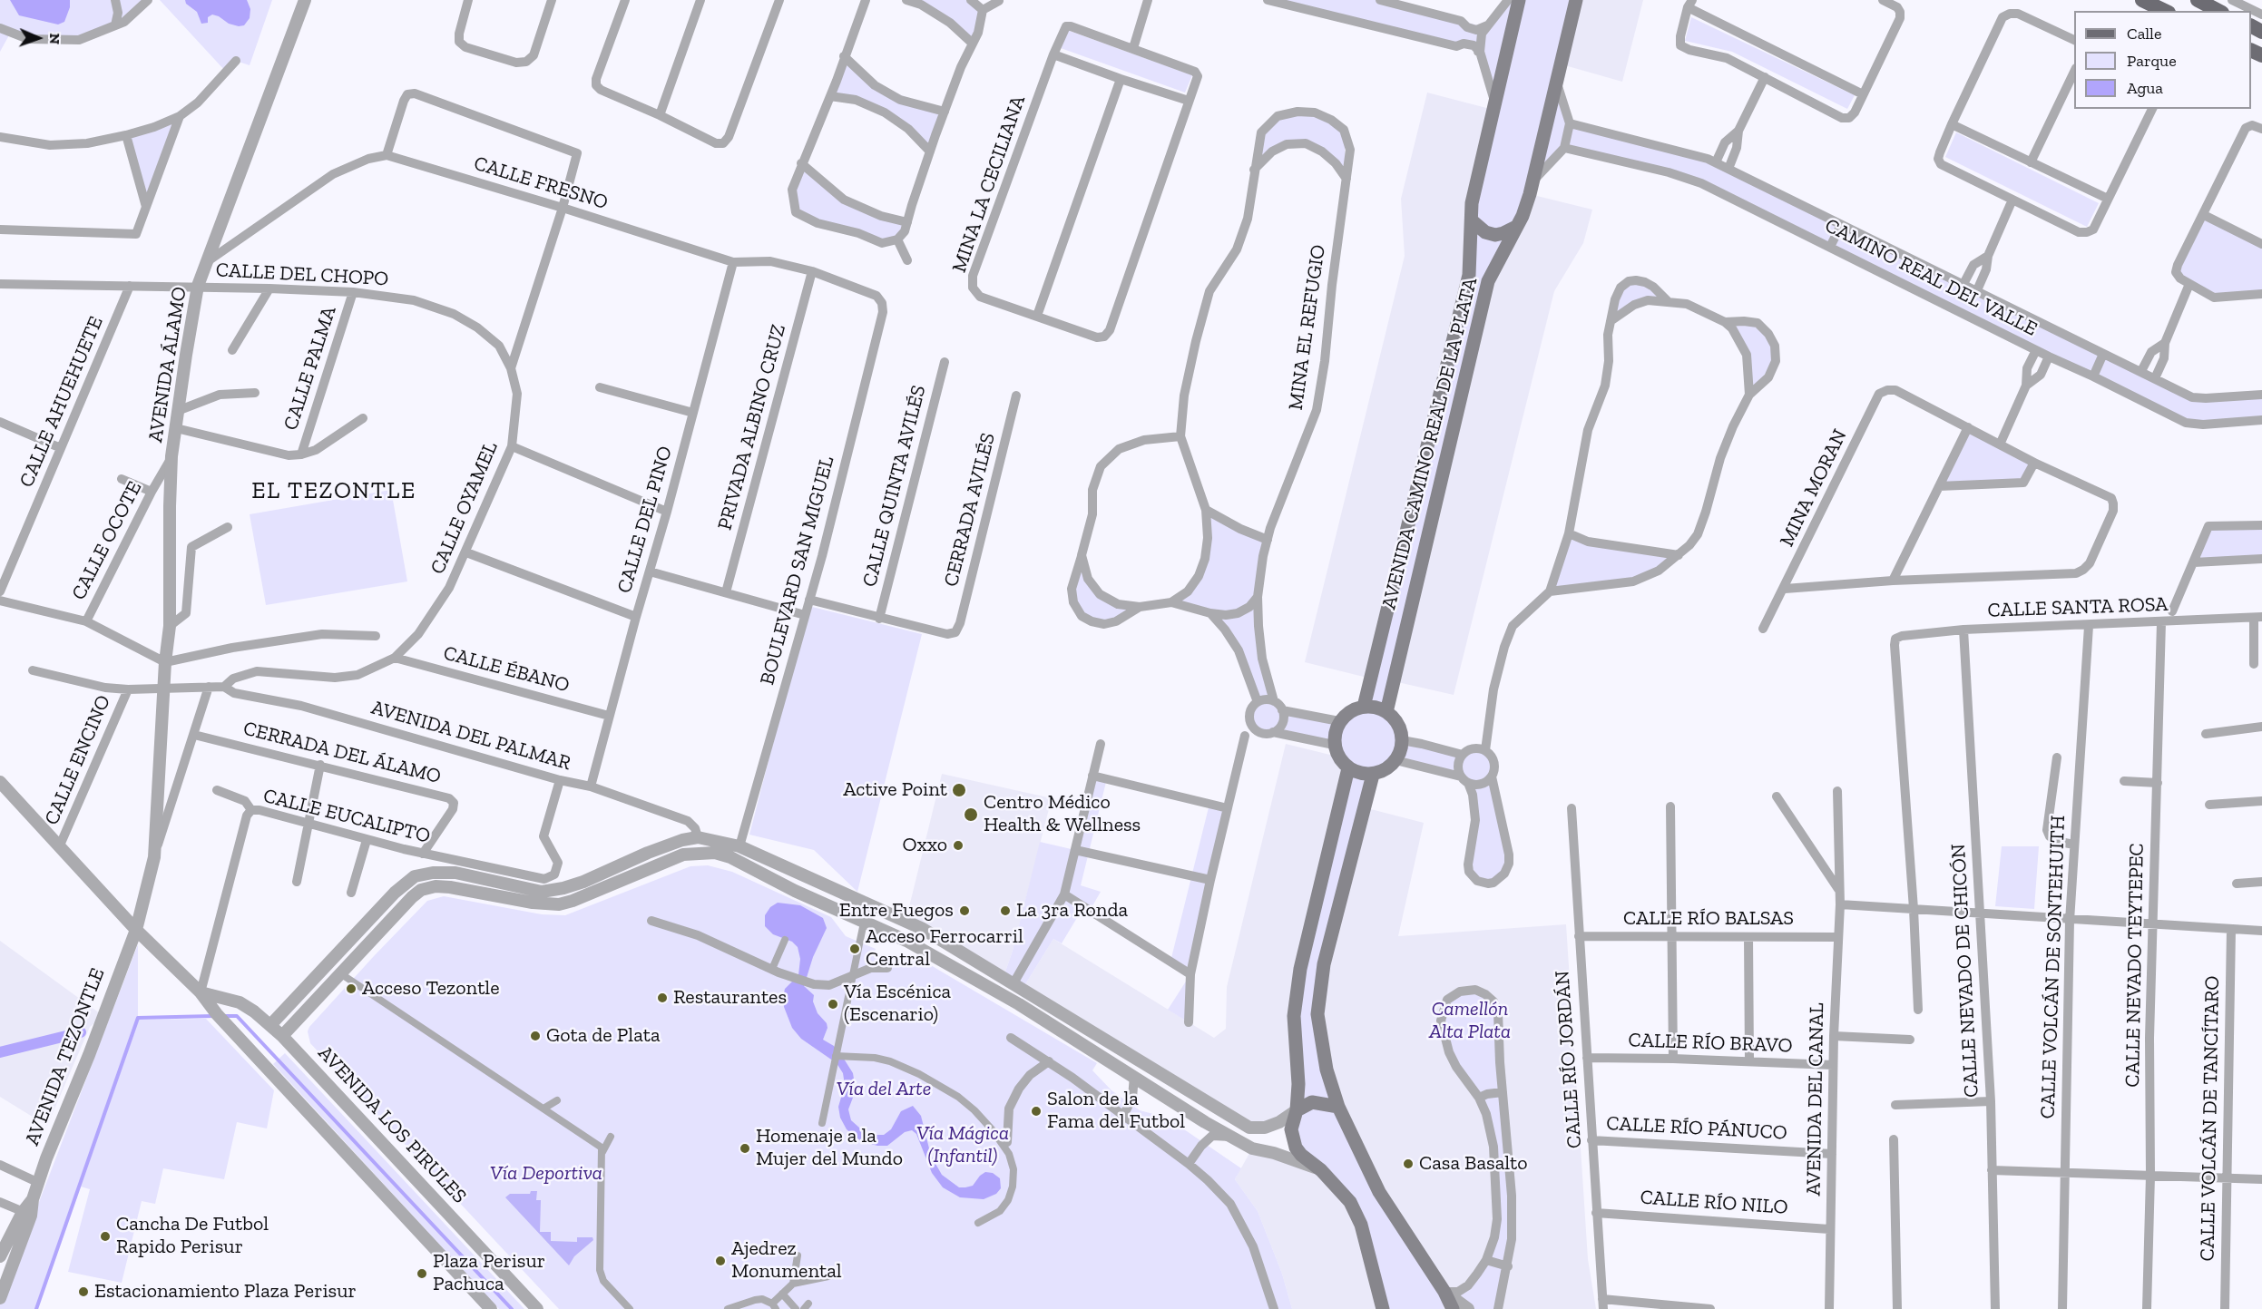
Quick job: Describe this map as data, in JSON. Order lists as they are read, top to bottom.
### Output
{
  "streets": {
    "main road": ["AVENIDA CAMINO REAL DE LA PLATA"],
    "street": [
      "CALLE FRESNO",
      "MINA LA CECILIANA",
      "CALLE DEL CHOPO",
      "CAMINO REAL DEL VALLE",
      "MINA EL REFUGIO",
      "AVENIDA ÁLAMO",
      "CALLE PALMA",
      "CALLE AHUEHUETE",
      "PRIVADA ALBINO CRUZ",
      "CALLE QUINTA AVILÉS",
      "MINA MORAN",
      "CALLE OYAMEL",
      "CERRADA AVILÉS",
      "CALLE DEL PINO",
      "CALLE OCOTE",
      "BOULEVARD SAN MIGUEL",
      "CALLE SANTA ROSA",
      "CALLE ÉBANO",
      "AVENIDA DEL PALMAR",
      "CERRADA DEL ÁLAMO",
      "CALLE ENCINO",
      "CALLE EUCALIPTO",
      "CALLE RÍO BALSAS",
      "CALLE NEVADO TEYTEPEC",
      "CALLE VOLCÁN DE SONTEHUITH",
      "CALLE NEVADO DE CHICÓN",
      "CALLE RÍO BRAVO",
      "AVENIDA TEZONTLE",
      "CALLE RÍO JORDÁN",
      "AVENIDA DEL CANAL",
      "CALLE VOLCÁN DE TANCÍTARO",
      "AVENIDA LOS PIRULES",
      "CALLE RÍO PÁNUCO",
      "CALLE RÍO NILO"
    ]
  },
  "crossings": [
    ["CALLE FRESNO", "PRIVADA ALBINO CRUZ"],
    ["CALLE FRESNO", "CALLE DEL PINO"],
    ["CALLE FRESNO", "BOULEVARD SAN MIGUEL"],
    ["CALLE DEL CHOPO", "AVENIDA ÁLAMO"],
    ["CALLE DEL CHOPO", "CALLE PALMA"],
    ["CALLE DEL CHOPO", "CALLE AHUEHUETE"],
    ["CALLE DEL CHOPO", "CALLE OYAMEL"],
    ["AVENIDA ÁLAMO", "CALLE OCOTE"],
    ["AVENIDA ÁLAMO", "CERRADA DEL ÁLAMO"],
    ["AVENIDA ÁLAMO", "CALLE ENCINO"],
    ["AVENIDA ÁLAMO", "AVENIDA TEZONTLE"],
    ["CALLE QUINTA AVILÉS", "CERRADA AVILÉS"],
    ["CALLE OYAMEL", "CALLE ÉBANO"],
    ["CALLE OYAMEL", "AVENIDA DEL PALMAR"],
    ["CALLE DEL PINO", "CALLE ÉBANO"],
    ["CALLE DEL PINO", "AVENIDA DEL PALMAR"],
    ["CALLE SANTA ROSA", "CALLE NEVADO TEYTEPEC"],
    ["CALLE SANTA ROSA", "CALLE VOLCÁN DE SONTEHUITH"],
    ["CALLE SANTA ROSA", "CALLE NEVADO DE CHICÓN"],
    ["AVENIDA DEL PALMAR", "CALLE EUCALIPTO"],
    ["CERRADA DEL ÁLAMO", "CALLE EUCALIPTO"],
    ["CALLE EUCALIPTO", "AVENIDA LOS PIRULES"],
    ["CALLE RÍO BALSAS", "CALLE RÍO JORDÁN"],
    ["CALLE RÍO BALSAS", "AVENIDA DEL CANAL"],
    ["CALLE RÍO BRAVO", "CALLE RÍO JORDÁN"],
    ["CALLE RÍO BRAVO", "AVENIDA DEL CANAL"],
    ["CALLE RÍO JORDÁN", "CALLE RÍO PÁNUCO"],
    ["CALLE RÍO JORDÁN", "CALLE RÍO NILO"],
    ["AVENIDA DEL CANAL", "CALLE RÍO PÁNUCO"],
    ["AVENIDA DEL CANAL", "CALLE RÍO NILO"]
  ],
  "districts": ["EL TEZONTLE"],
  "parks": [
    "Camellón Alta Plata",
    "Vía del Arte",
    "Vía Mágica (Infantil)",
    "Vía Deportiva"
  ],
  "places": [
    "Active Point",
    "Centro Médico Health & Wellness",
    "Oxxo",
    "Entre Fuegos",
    "La 3ra Ronda",
    "Acceso Ferrocarril Central",
    "Acceso Tezontle",
    "Restaurantes",
    "Vía Escénica (Escenario)",
    "Gota de Plata",
    "Salon de la Fama del Futbol",
    "Homenaje a la Mujer del Mundo",
    "Casa Basalto",
    "Cancha De Futbol Rapido Perisur",
    "Ajedrez Monumental",
    "Plaza Perisur Pachuca",
    "Estacionamiento Plaza Perisur"
  ],
  "legend": ["Calle", "Parque", "Agua"],
  "north": "right"
}
